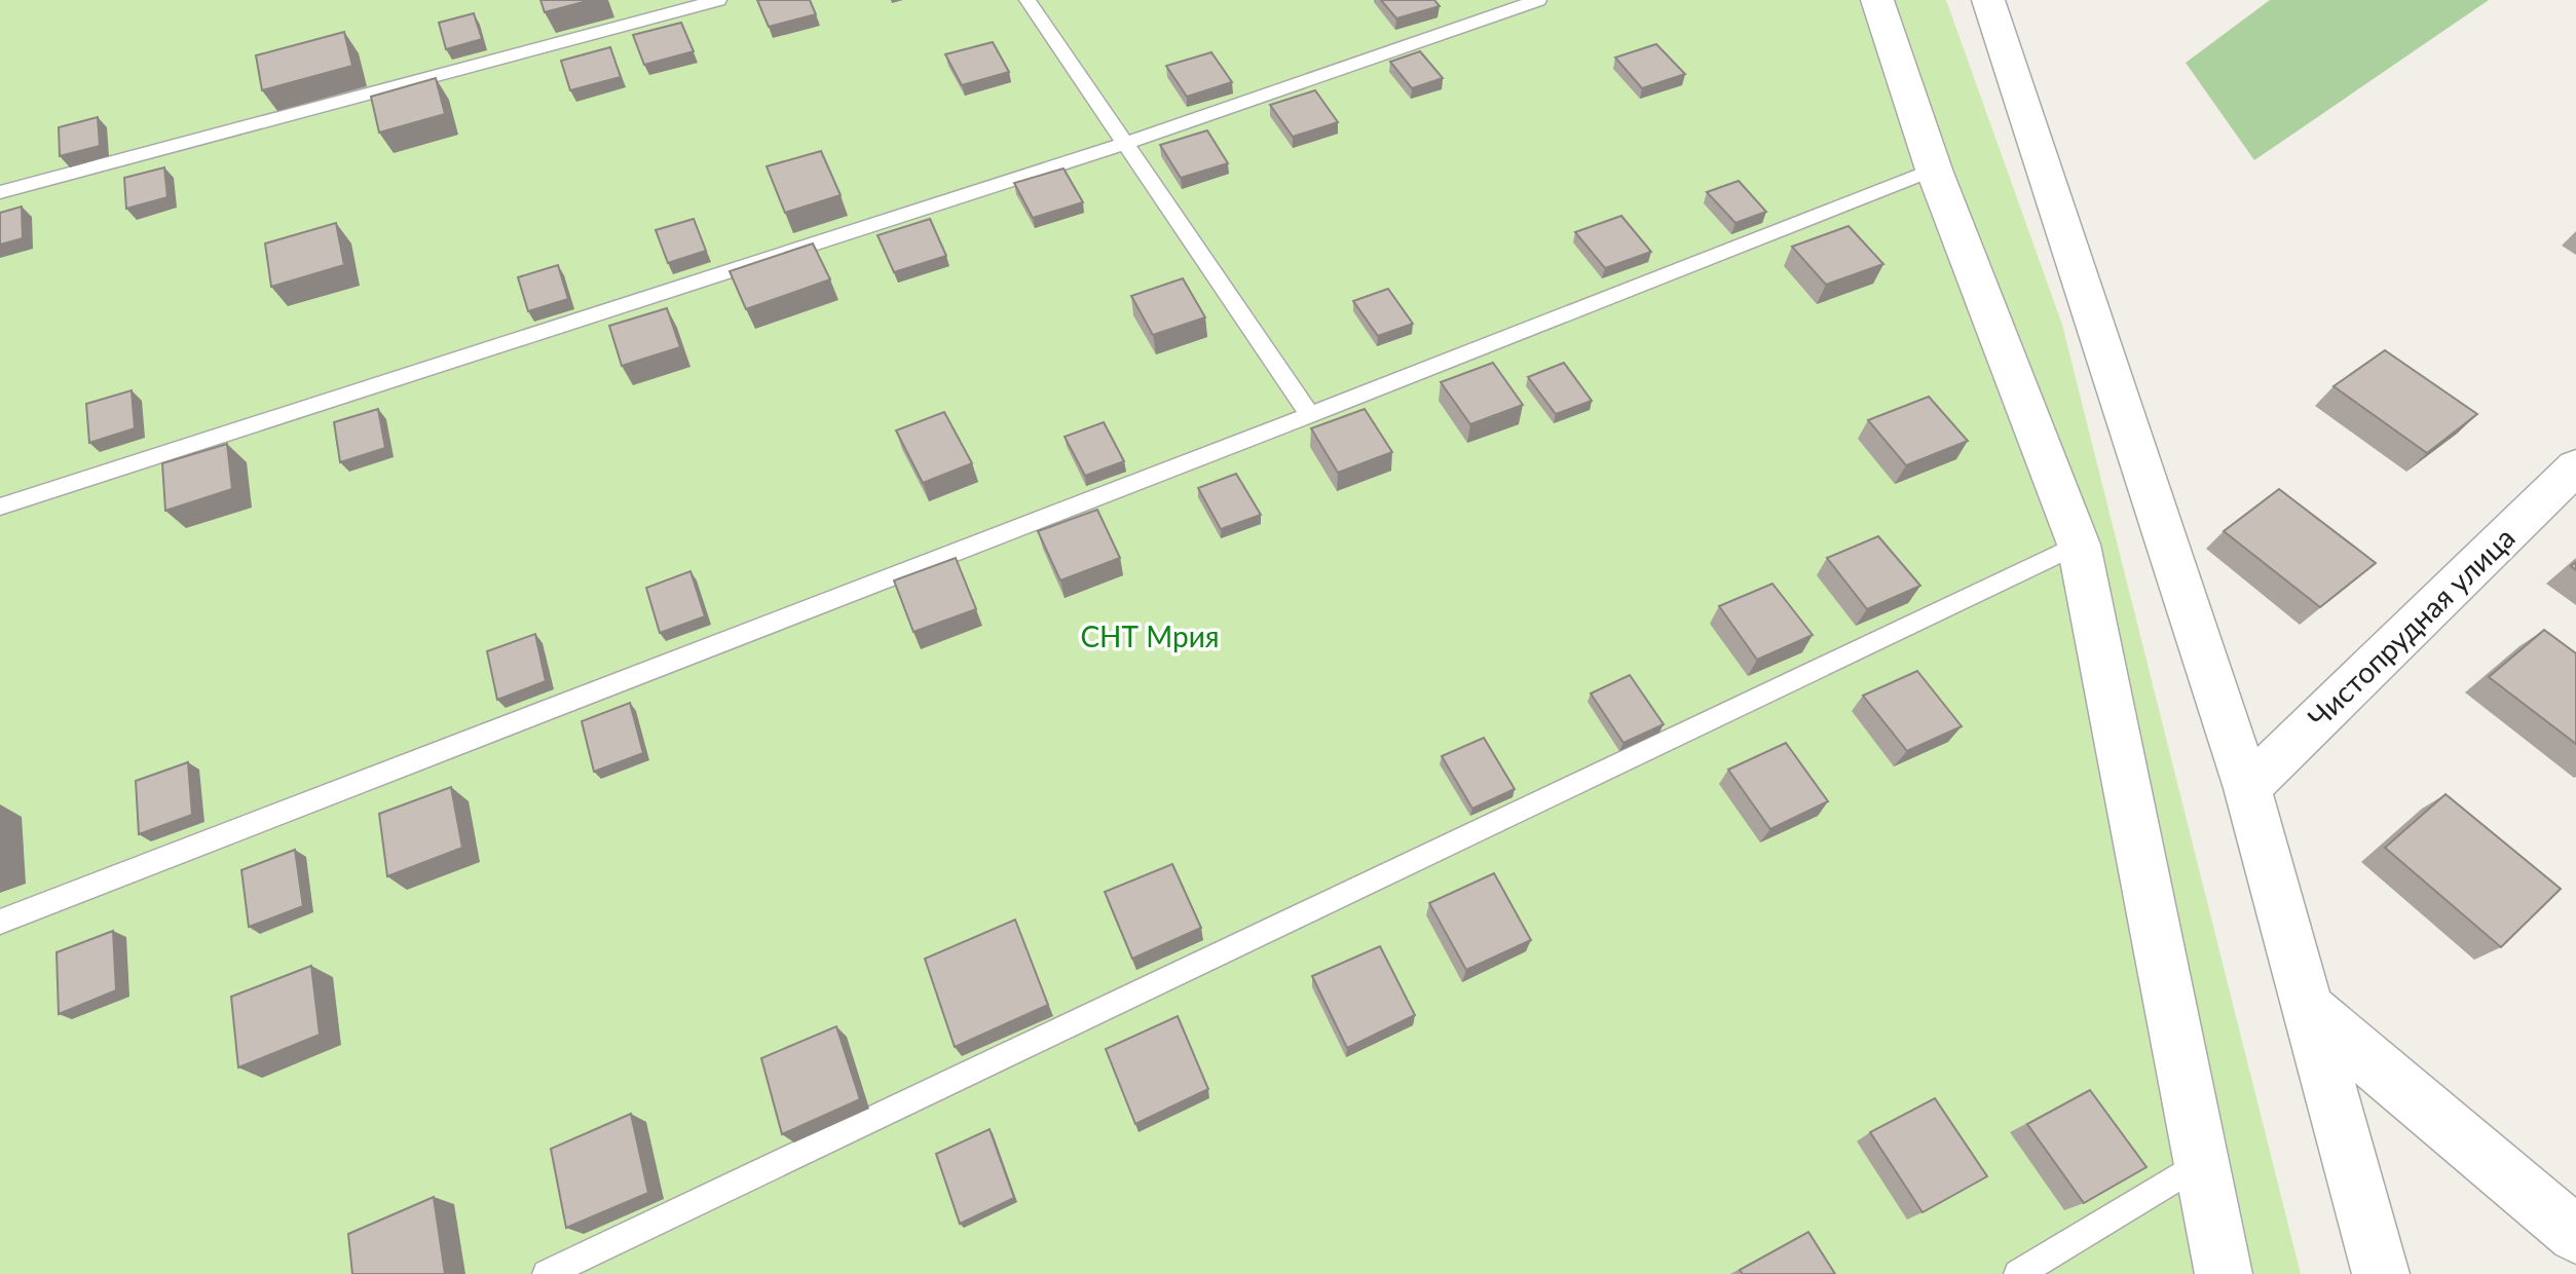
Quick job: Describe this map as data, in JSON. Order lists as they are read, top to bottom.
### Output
{
  "streets": {
    "street": ["Чистопрудная улица"]
  },
  "parks": ["СНТ Мрия"]
}
